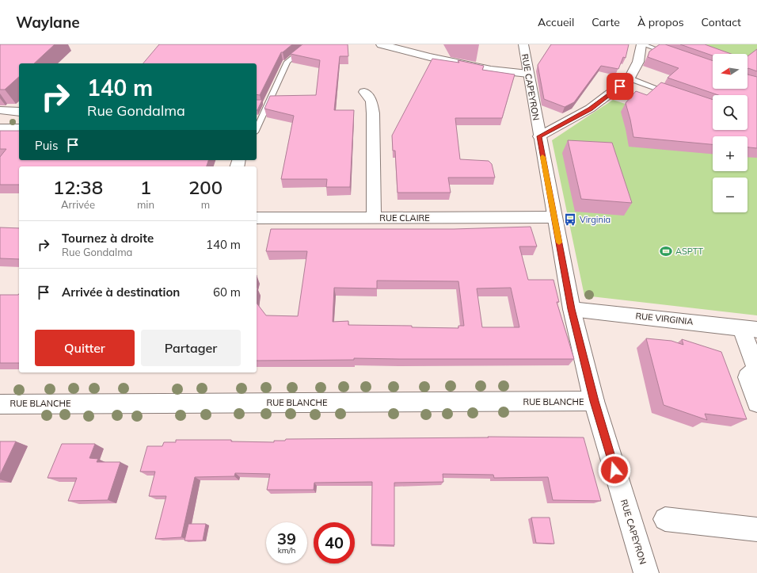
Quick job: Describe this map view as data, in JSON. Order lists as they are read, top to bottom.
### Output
{
  "streets": {
    "street": [
      "RUE CAPEYRON",
      "RUE CLAIRE",
      "RUE VIRGINIA",
      "RUE BLANCHE"
    ]
  },
  "crossings": [
    ["RUE CAPEYRON", "RUE CLAIRE"],
    ["RUE CAPEYRON", "RUE VIRGINIA"],
    ["RUE CAPEYRON", "RUE BLANCHE"]
  ],
  "places": {
    "bus stop": ["Virginia"],
    "sports": ["ASPTT"]
  },
  "north": "left",
  "page": {
    "header": "Waylane",
    "nav": [
      "Accueil",
      "Carte",
      "À propos",
      "Contact"
    ],
    "map_buttons": ["+", "−"],
    "turn": ["140 m", "Rue Gondalma"],
    "then": "Puis",
    "eta": [
      "12:38",
      "Arrivée",
      "1",
      "min",
      "200",
      "m"
    ],
    "list": [
      {
        "name": "Tournez à droite",
        "note": "Rue Gondalma",
        "value": "140 m"
      },
      {
        "name": "Arrivée à destination",
        "value": "60 m"
      }
    ],
    "buttons": ["Quitter", "Partager"],
    "speed": "39 km/h",
    "limit": "40"
  }
}
